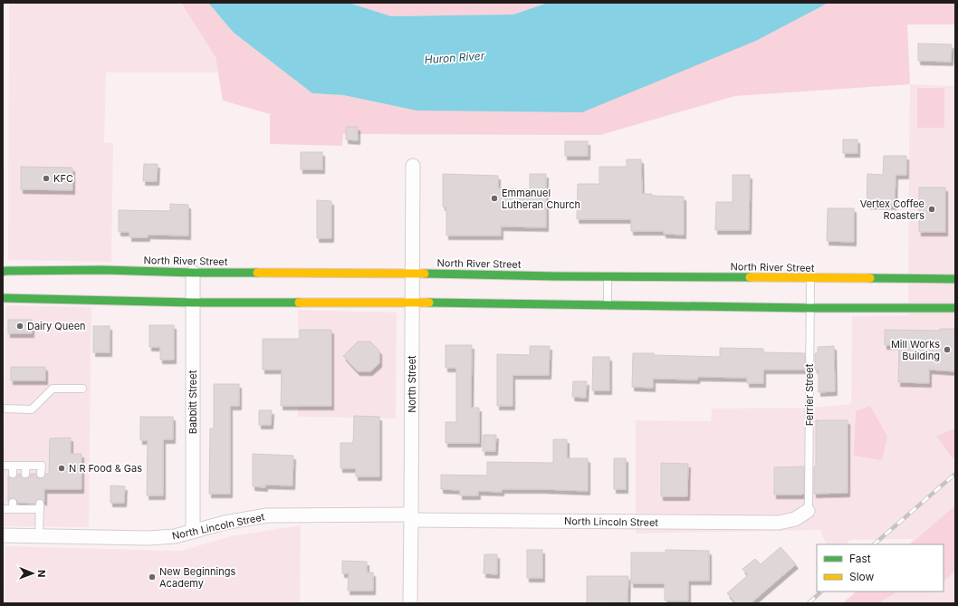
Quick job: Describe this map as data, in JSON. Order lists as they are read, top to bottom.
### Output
{
  "streets": {
    "street": [
      "North River Street",
      "North Street",
      "Babbitt Street",
      "North Lincoln Street"
    ],
    "lane": ["Ferrier Street"]
  },
  "crossings": [
    ["North River Street", "North Street"],
    ["North River Street", "Ferrier Street"],
    ["North River Street", "Babbitt Street"],
    ["North Street", "North Lincoln Street"],
    ["Ferrier Street", "North Lincoln Street"],
    ["Babbitt Street", "North Lincoln Street"]
  ],
  "water": ["Huron River"],
  "places": [
    "KFC",
    "Emmanuel Lutheran Church",
    "Vertex Coffee Roasters",
    "Dairy Queen",
    "Mill Works Building",
    "N R Food & Gas",
    "New Beginnings Academy"
  ],
  "legend": ["Fast", "Slow"],
  "north": "right"
}
